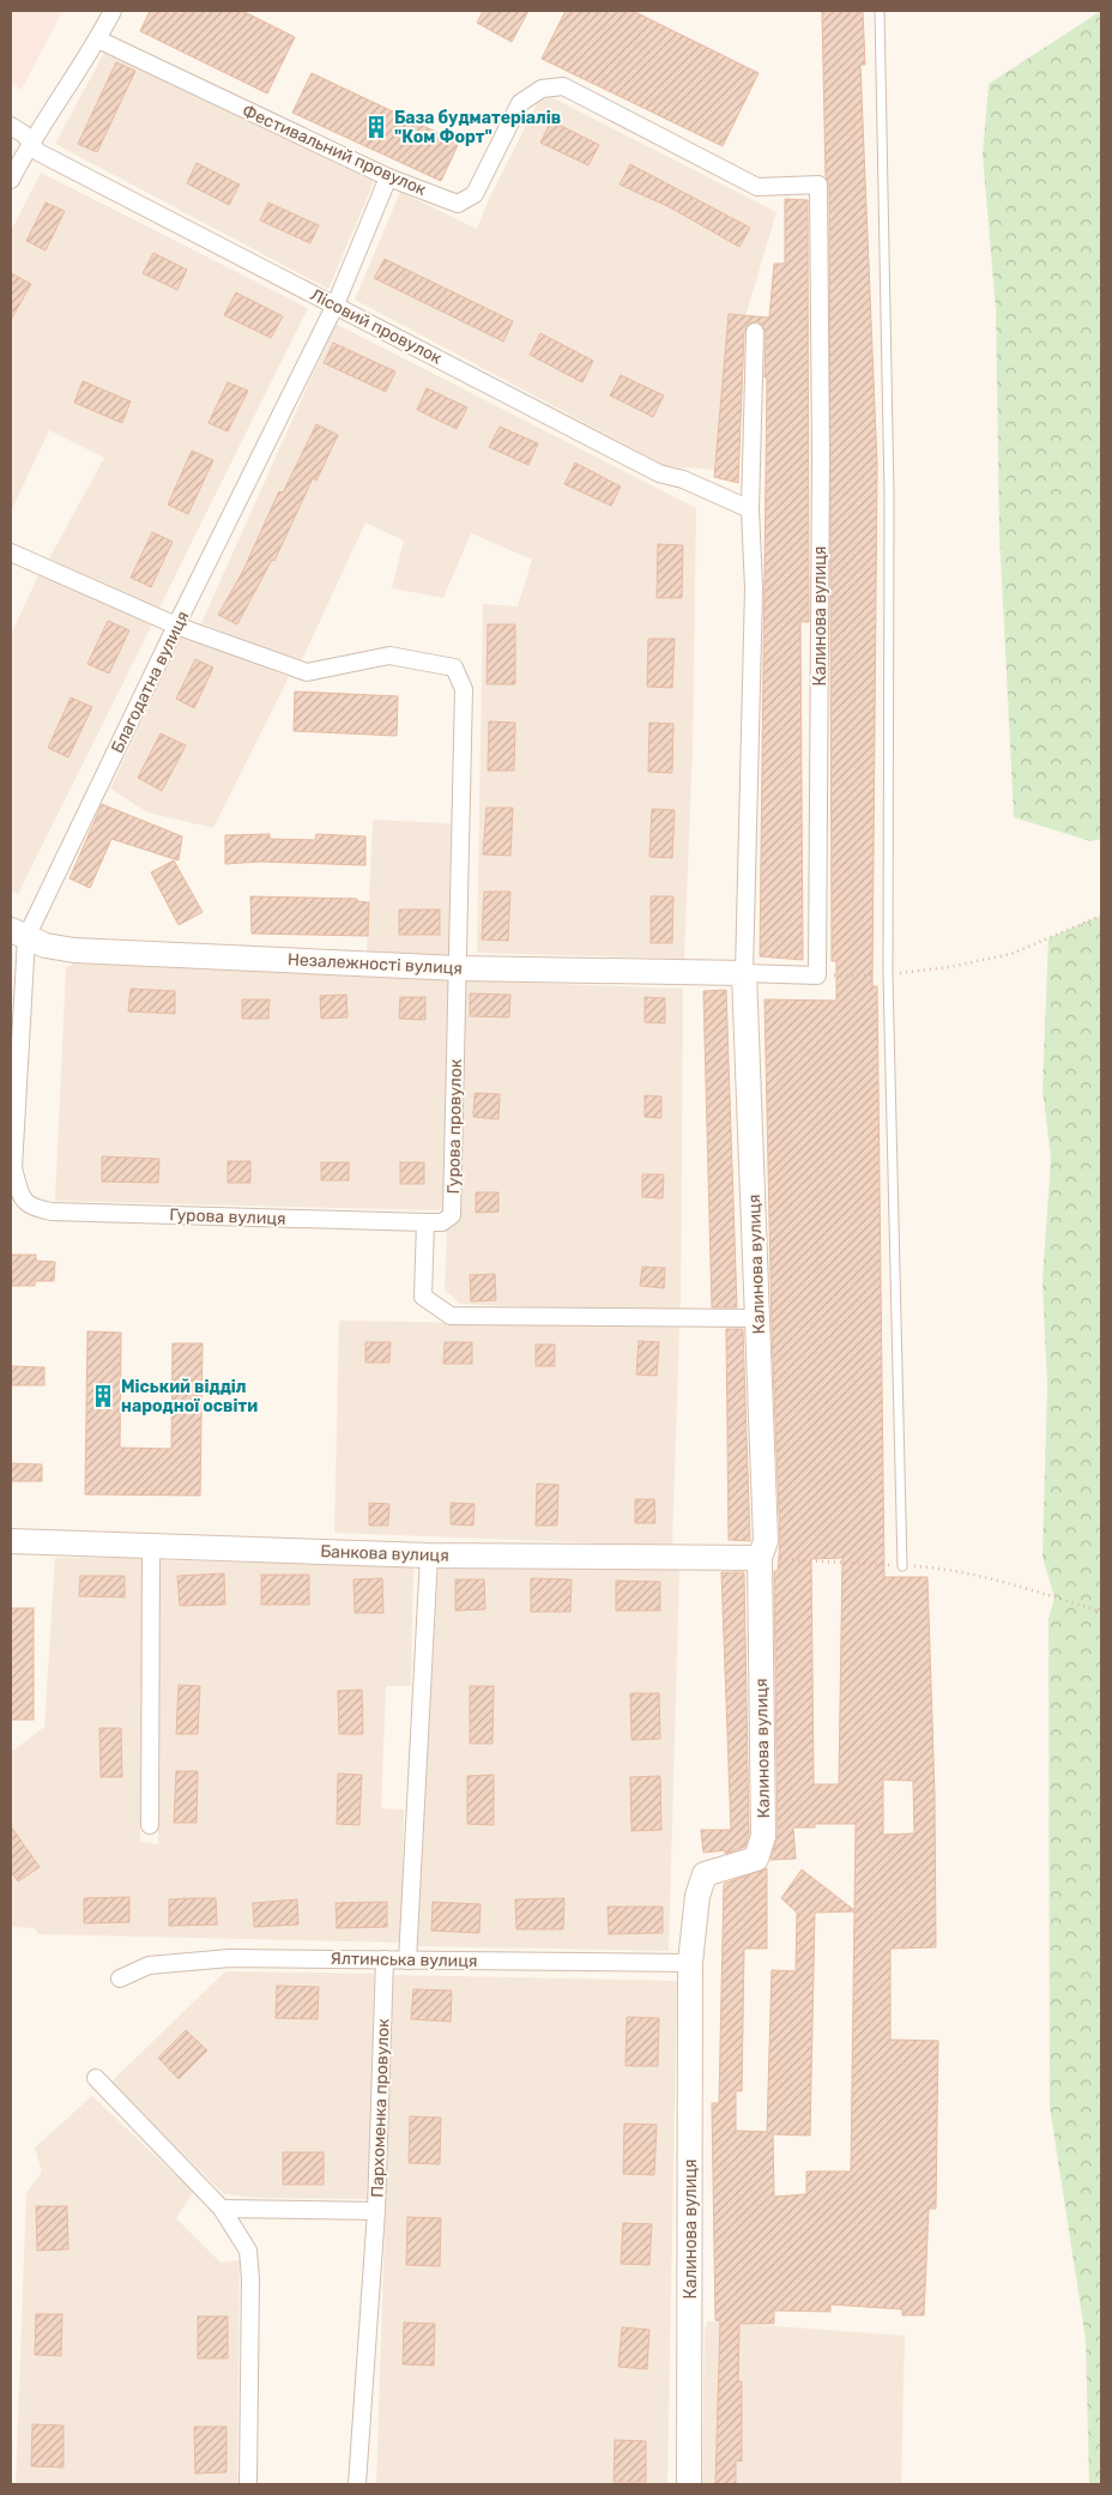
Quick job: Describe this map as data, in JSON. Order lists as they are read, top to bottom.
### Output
{
  "streets": {
    "street": [
      "Фестивальний провулок",
      "Лісовий провулок",
      "Калинова вулиця",
      "Благодатна вулиця",
      "Незалежності вулиця",
      "Гурова провулок",
      "Гурова вулиця",
      "Банкова вулиця",
      "Ялтинська вулиця",
      "Пархоменка провулок"
    ]
  },
  "crossings": [
    ["Фестивальний провулок", "Калинова вулиця"],
    ["Фестивальний провулок", "Благодатна вулиця"],
    ["Лісовий провулок", "Калинова вулиця"],
    ["Лісовий провулок", "Благодатна вулиця"],
    ["Калинова вулиця", "Незалежності вулиця"],
    ["Калинова вулиця", "Банкова вулиця"],
    ["Калинова вулиця", "Ялтинська вулиця"],
    ["Благодатна вулиця", "Незалежності вулиця"],
    ["Благодатна вулиця", "Гурова провулок"],
    ["Благодатна вулиця", "Гурова вулиця"],
    ["Незалежності вулиця", "Гурова провулок"],
    ["Гурова провулок", "Гурова вулиця"],
    ["Ялтинська вулиця", "Пархоменка провулок"]
  ],
  "places": {
    "building": ["База будматеріалів \"Ком Форт\"", "Міський відділ народної освіти"]
  }
}
